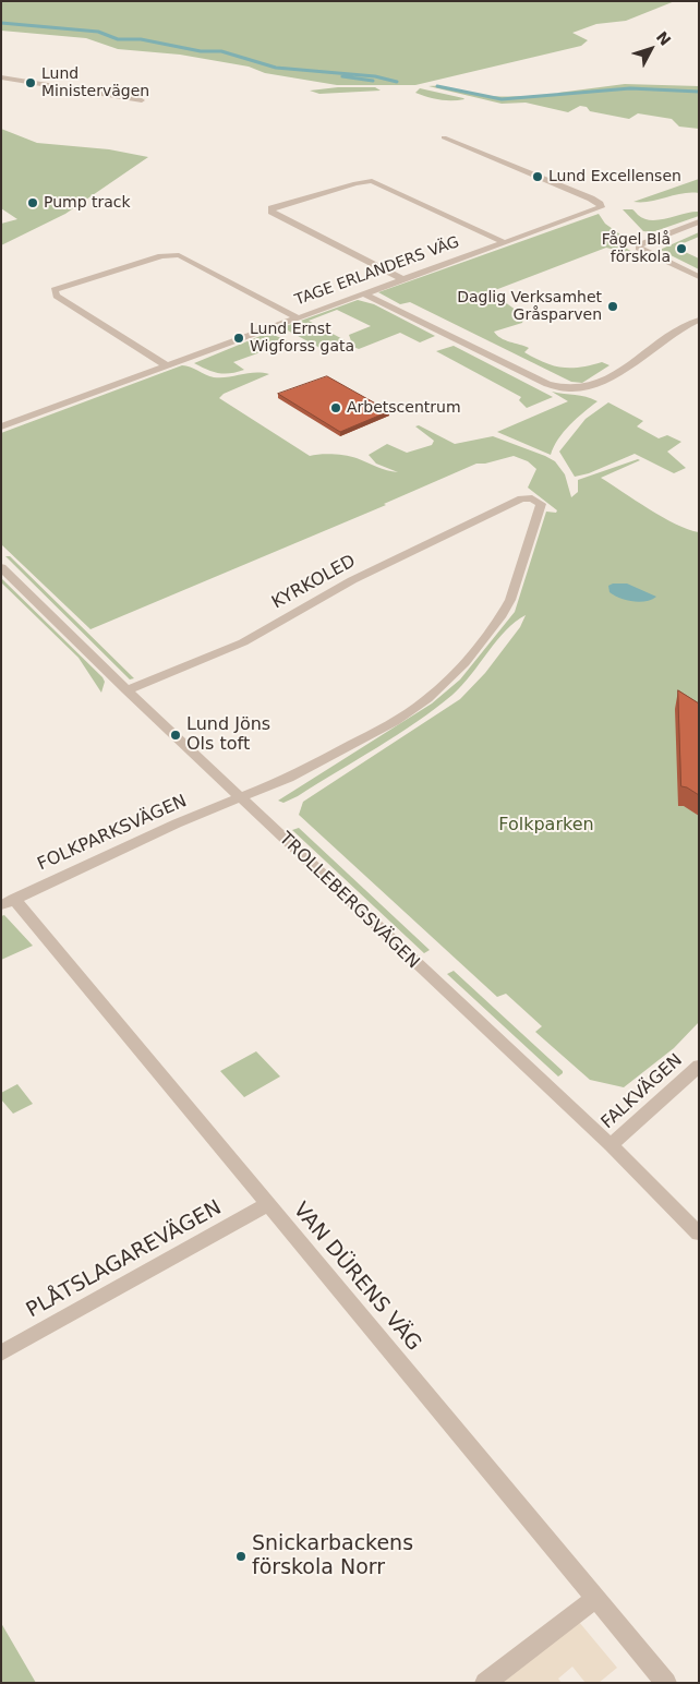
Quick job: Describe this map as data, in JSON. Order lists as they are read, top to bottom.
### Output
{
  "streets": {
    "street": [
      "TAGE ERLANDERS VÄG",
      "KYRKOLED",
      "FOLKPARKSVÄGEN",
      "TROLLEBERGSVÄGEN",
      "FALKVÄGEN",
      "PLÅTSLAGAREVÄGEN",
      "VAN DÜRENS VÄG"
    ]
  },
  "crossings": [
    ["KYRKOLED", "FOLKPARKSVÄGEN"],
    ["KYRKOLED", "TROLLEBERGSVÄGEN"],
    ["FOLKPARKSVÄGEN", "TROLLEBERGSVÄGEN"],
    ["FOLKPARKSVÄGEN", "VAN DÜRENS VÄG"],
    ["TROLLEBERGSVÄGEN", "FALKVÄGEN"],
    ["PLÅTSLAGAREVÄGEN", "VAN DÜRENS VÄG"]
  ],
  "parks": ["Folkparken"],
  "places": [
    "Lund Ministervägen",
    "Lund Excellensen",
    "Pump track",
    "Fågel Blå förskola",
    "Daglig Verksamhet Gråsparven",
    "Lund Ernst Wigforss gata",
    "Arbetscentrum",
    "Lund Jöns Ols toft",
    "Snickarbackens förskola Norr"
  ],
  "north": "top right"
}
